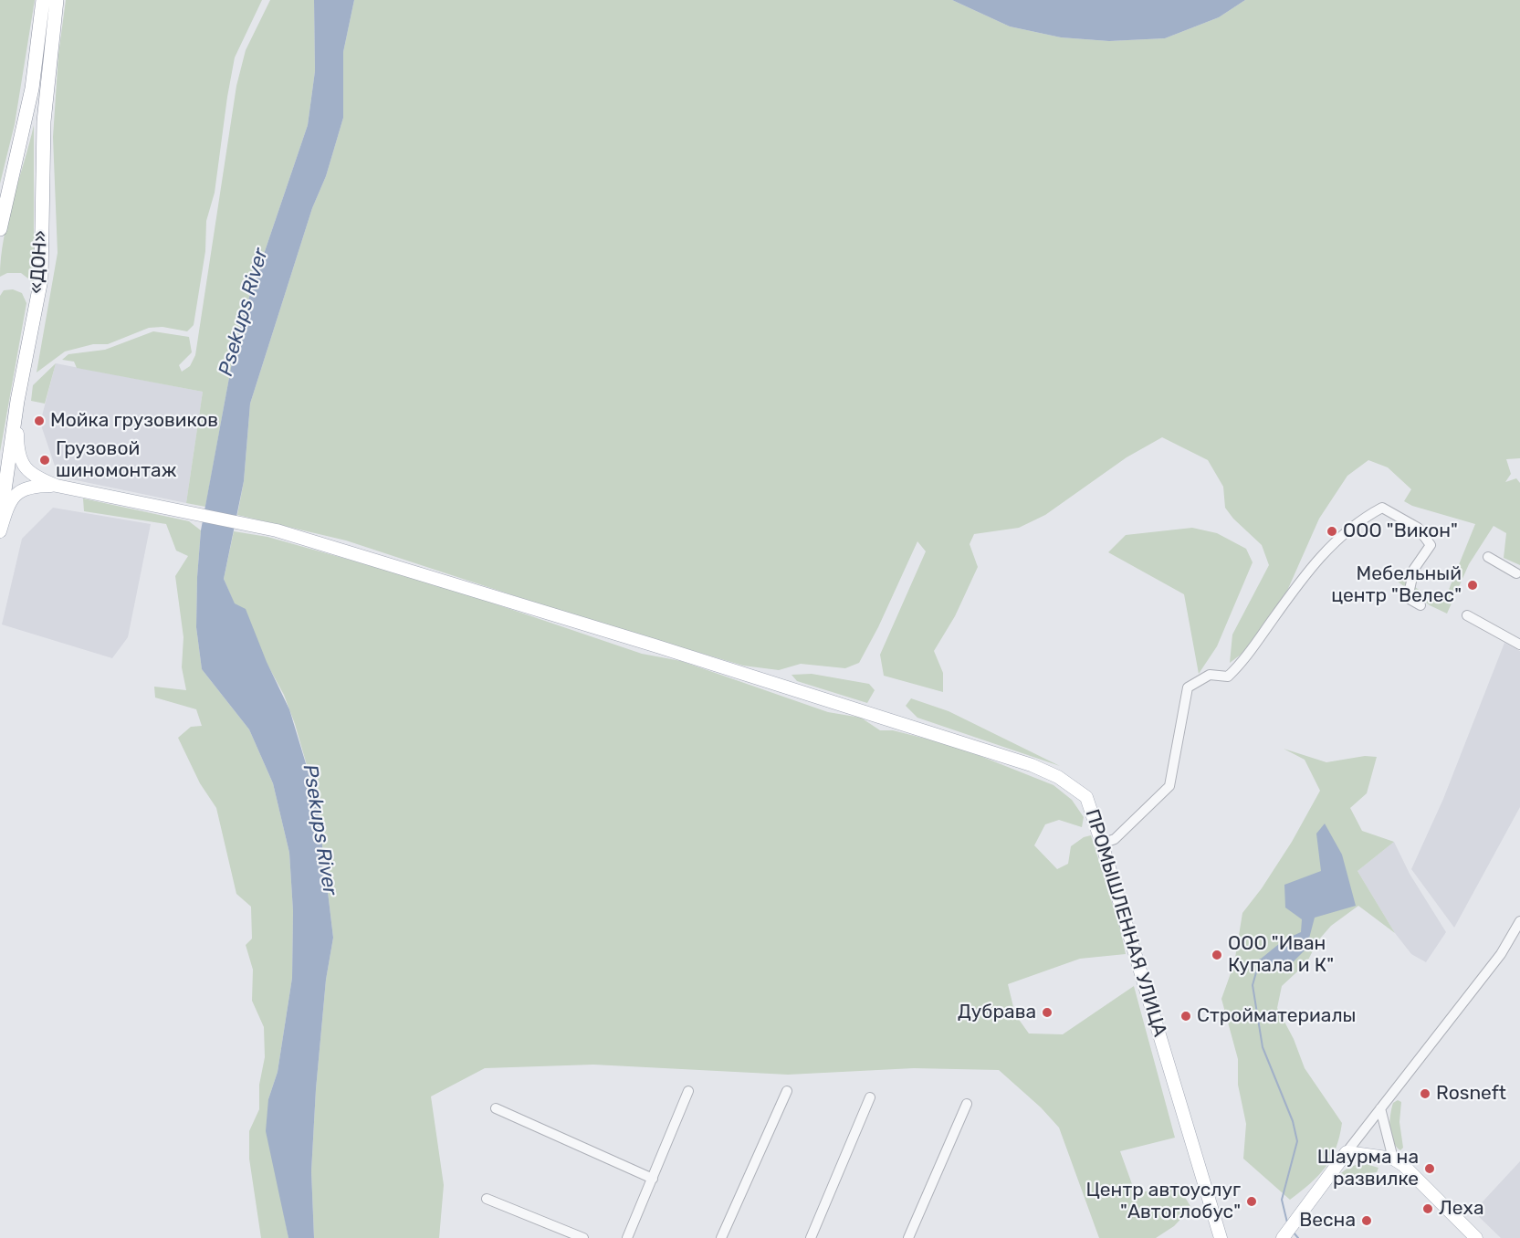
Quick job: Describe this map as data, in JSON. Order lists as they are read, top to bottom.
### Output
{
  "streets": {
    "highway": ["«ДОН»"],
    "main road": ["ПРОМЫШЛЕННАЯ УЛИЦА"]
  },
  "water": ["Psekups River"],
  "places": [
    "Мойка грузовиков",
    "Грузовой шиномонтаж",
    "ООО \"Викон\"",
    "Мебельный центр \"Велес\"",
    "ООО \"Иван Купала и К\"",
    "Дубрава",
    "Стройматериалы",
    "Rosneft",
    "Шаурма на развилке",
    "Центр автоуслуг \"Автоглобус\"",
    "Леха",
    "Весна"
  ]
}
